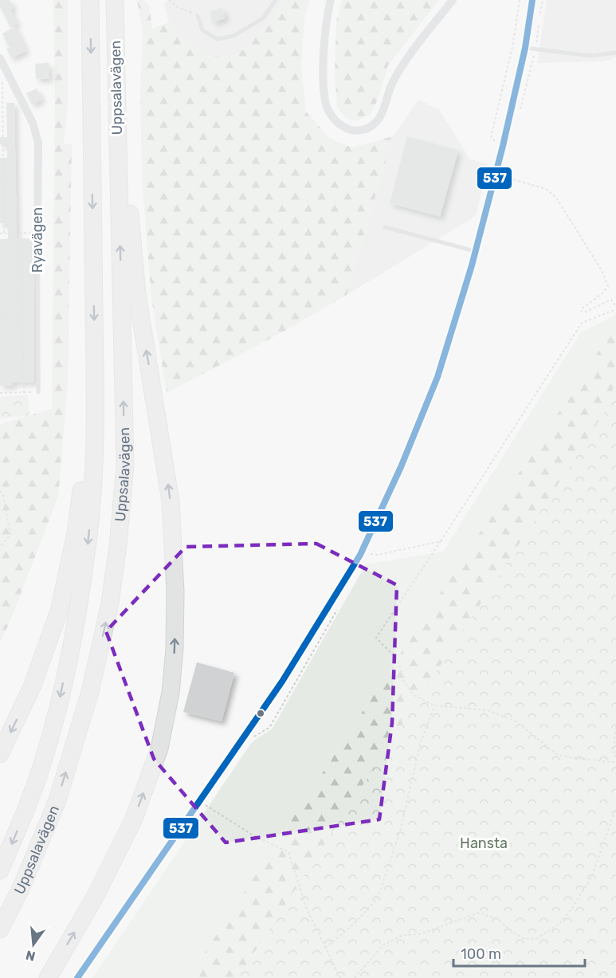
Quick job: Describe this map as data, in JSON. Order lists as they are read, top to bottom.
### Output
{
  "streets": {
    "highway": ["Uppsalavägen"],
    "street": ["Ryavägen"]
  },
  "parks": ["Hansta"],
  "lines": ["transit line 537"],
  "scale_bar": "100 m",
  "north": "bottom"
}
